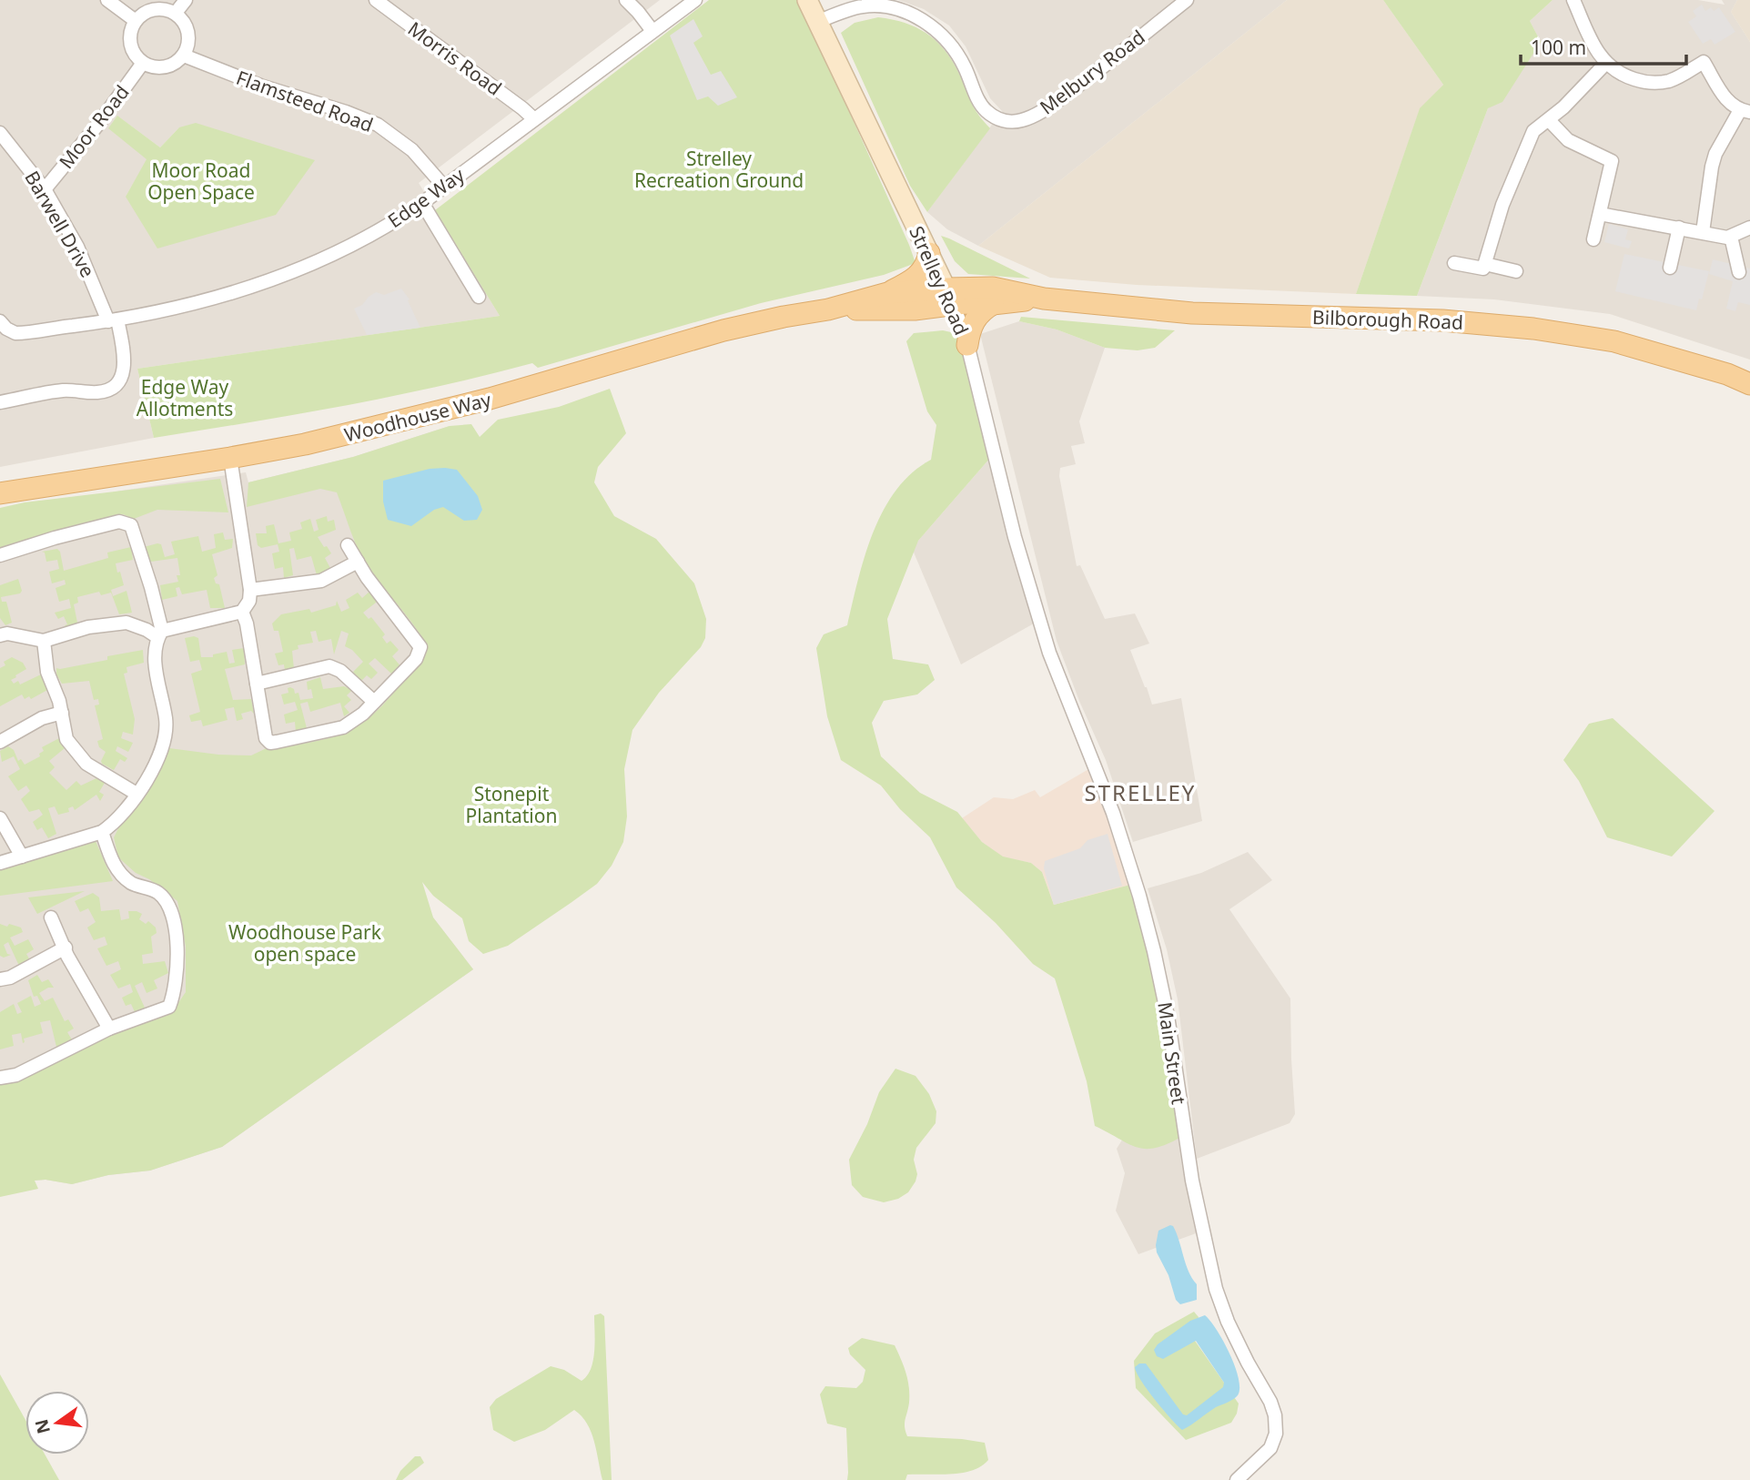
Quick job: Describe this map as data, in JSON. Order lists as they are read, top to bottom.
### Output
{
  "streets": {
    "main road": ["Strelley Road", "Bilborough Road", "Woodhouse Way"],
    "street": [
      "Morris Road",
      "Melbury Road",
      "Flamsteed Road",
      "Moor Road",
      "Edge Way",
      "Barwell Drive",
      "Main Street"
    ]
  },
  "crossings": [
    ["Morris Road", "Edge Way"],
    ["Melbury Road", "Strelley Road"],
    ["Flamsteed Road", "Moor Road"],
    ["Flamsteed Road", "Edge Way"],
    ["Moor Road", "Barwell Drive"],
    ["Edge Way", "Barwell Drive"],
    ["Strelley Road", "Bilborough Road"],
    ["Strelley Road", "Woodhouse Way"],
    ["Strelley Road", "Main Street"],
    ["Bilborough Road", "Woodhouse Way"]
  ],
  "districts": ["STRELLEY"],
  "parks": [
    "Strelley Recreation Ground",
    "Moor Road Open Space",
    "Edge Way Allotments",
    "Stonepit Plantation",
    "Woodhouse Park open space"
  ],
  "scale_bar": "100 m",
  "north": "left"
}
